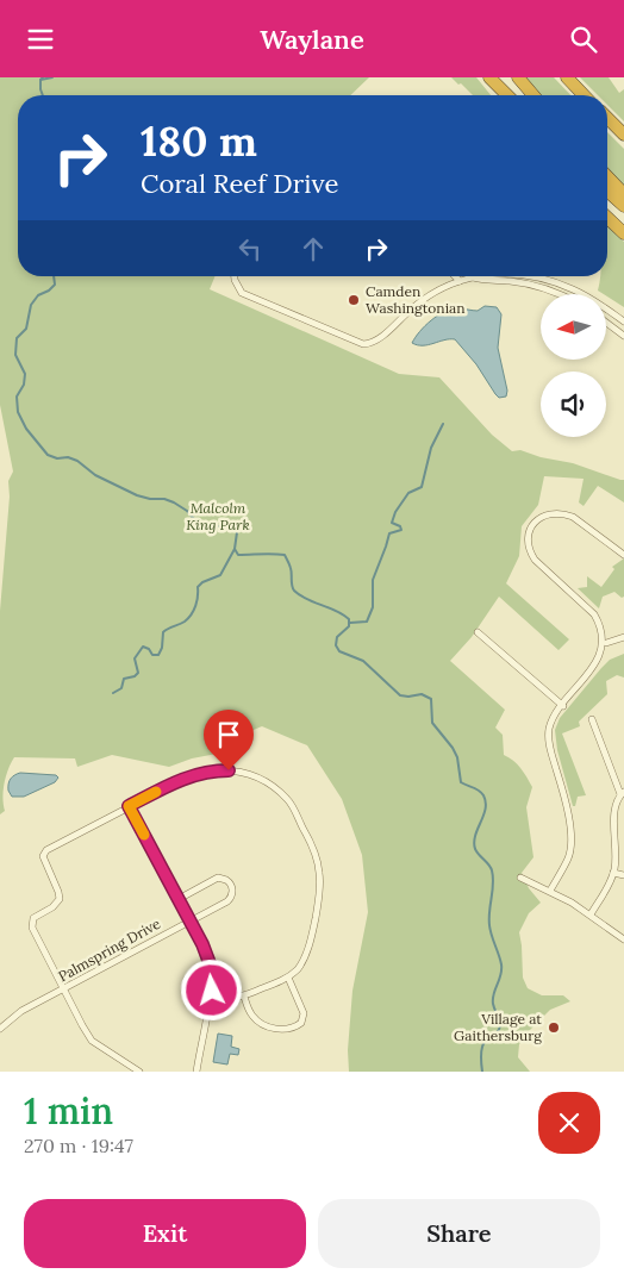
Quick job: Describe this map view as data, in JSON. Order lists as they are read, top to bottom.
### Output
{
  "streets": {
    "street": ["Palmspring Drive"]
  },
  "parks": ["Malcolm King Park"],
  "places": ["Camden Washingtonian", "Village at Gaithersburg"],
  "north": "left",
  "page": {
    "header": "Waylane",
    "turn": ["180 m", "Coral Reef Drive"],
    "heading": ["1 min", "270 m · 19:47"],
    "buttons": ["Exit", "Share"]
  }
}
